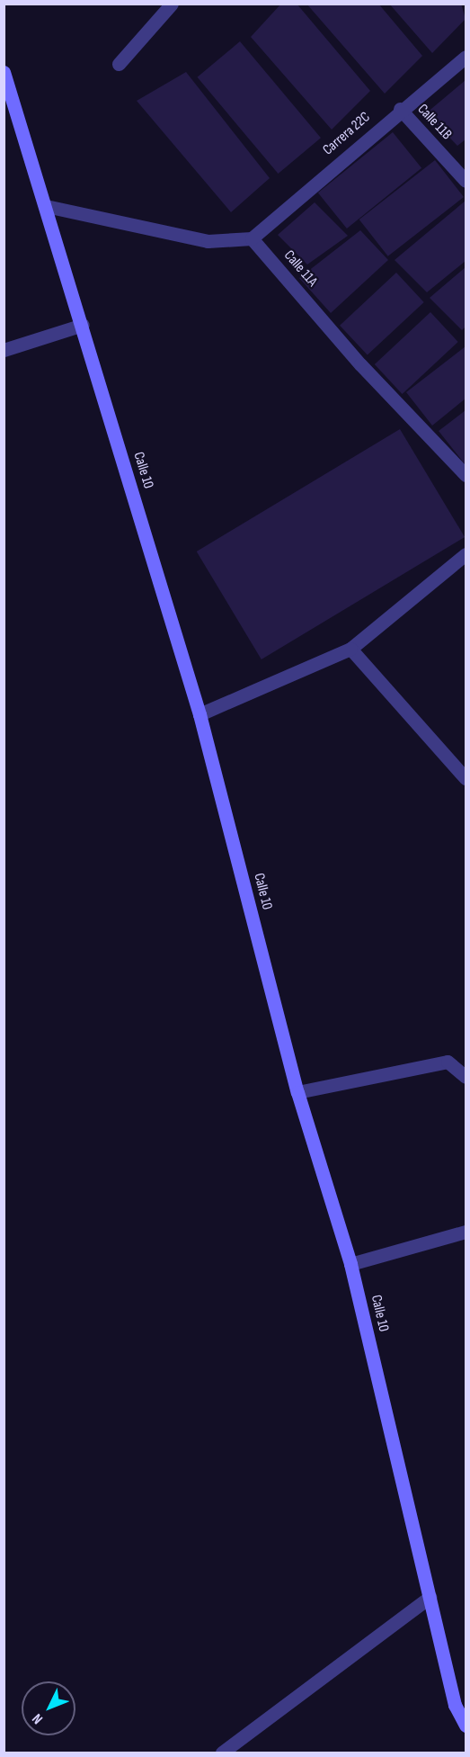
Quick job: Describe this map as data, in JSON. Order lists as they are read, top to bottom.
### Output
{
  "streets": {
    "main road": ["Calle 10"],
    "street": ["Calle 11B", "Carrera 22C", "Calle 11A"]
  },
  "crossings": [
    ["Calle 11B", "Carrera 22C"],
    ["Carrera 22C", "Calle 11A"]
  ],
  "north": "bottom left"
}
